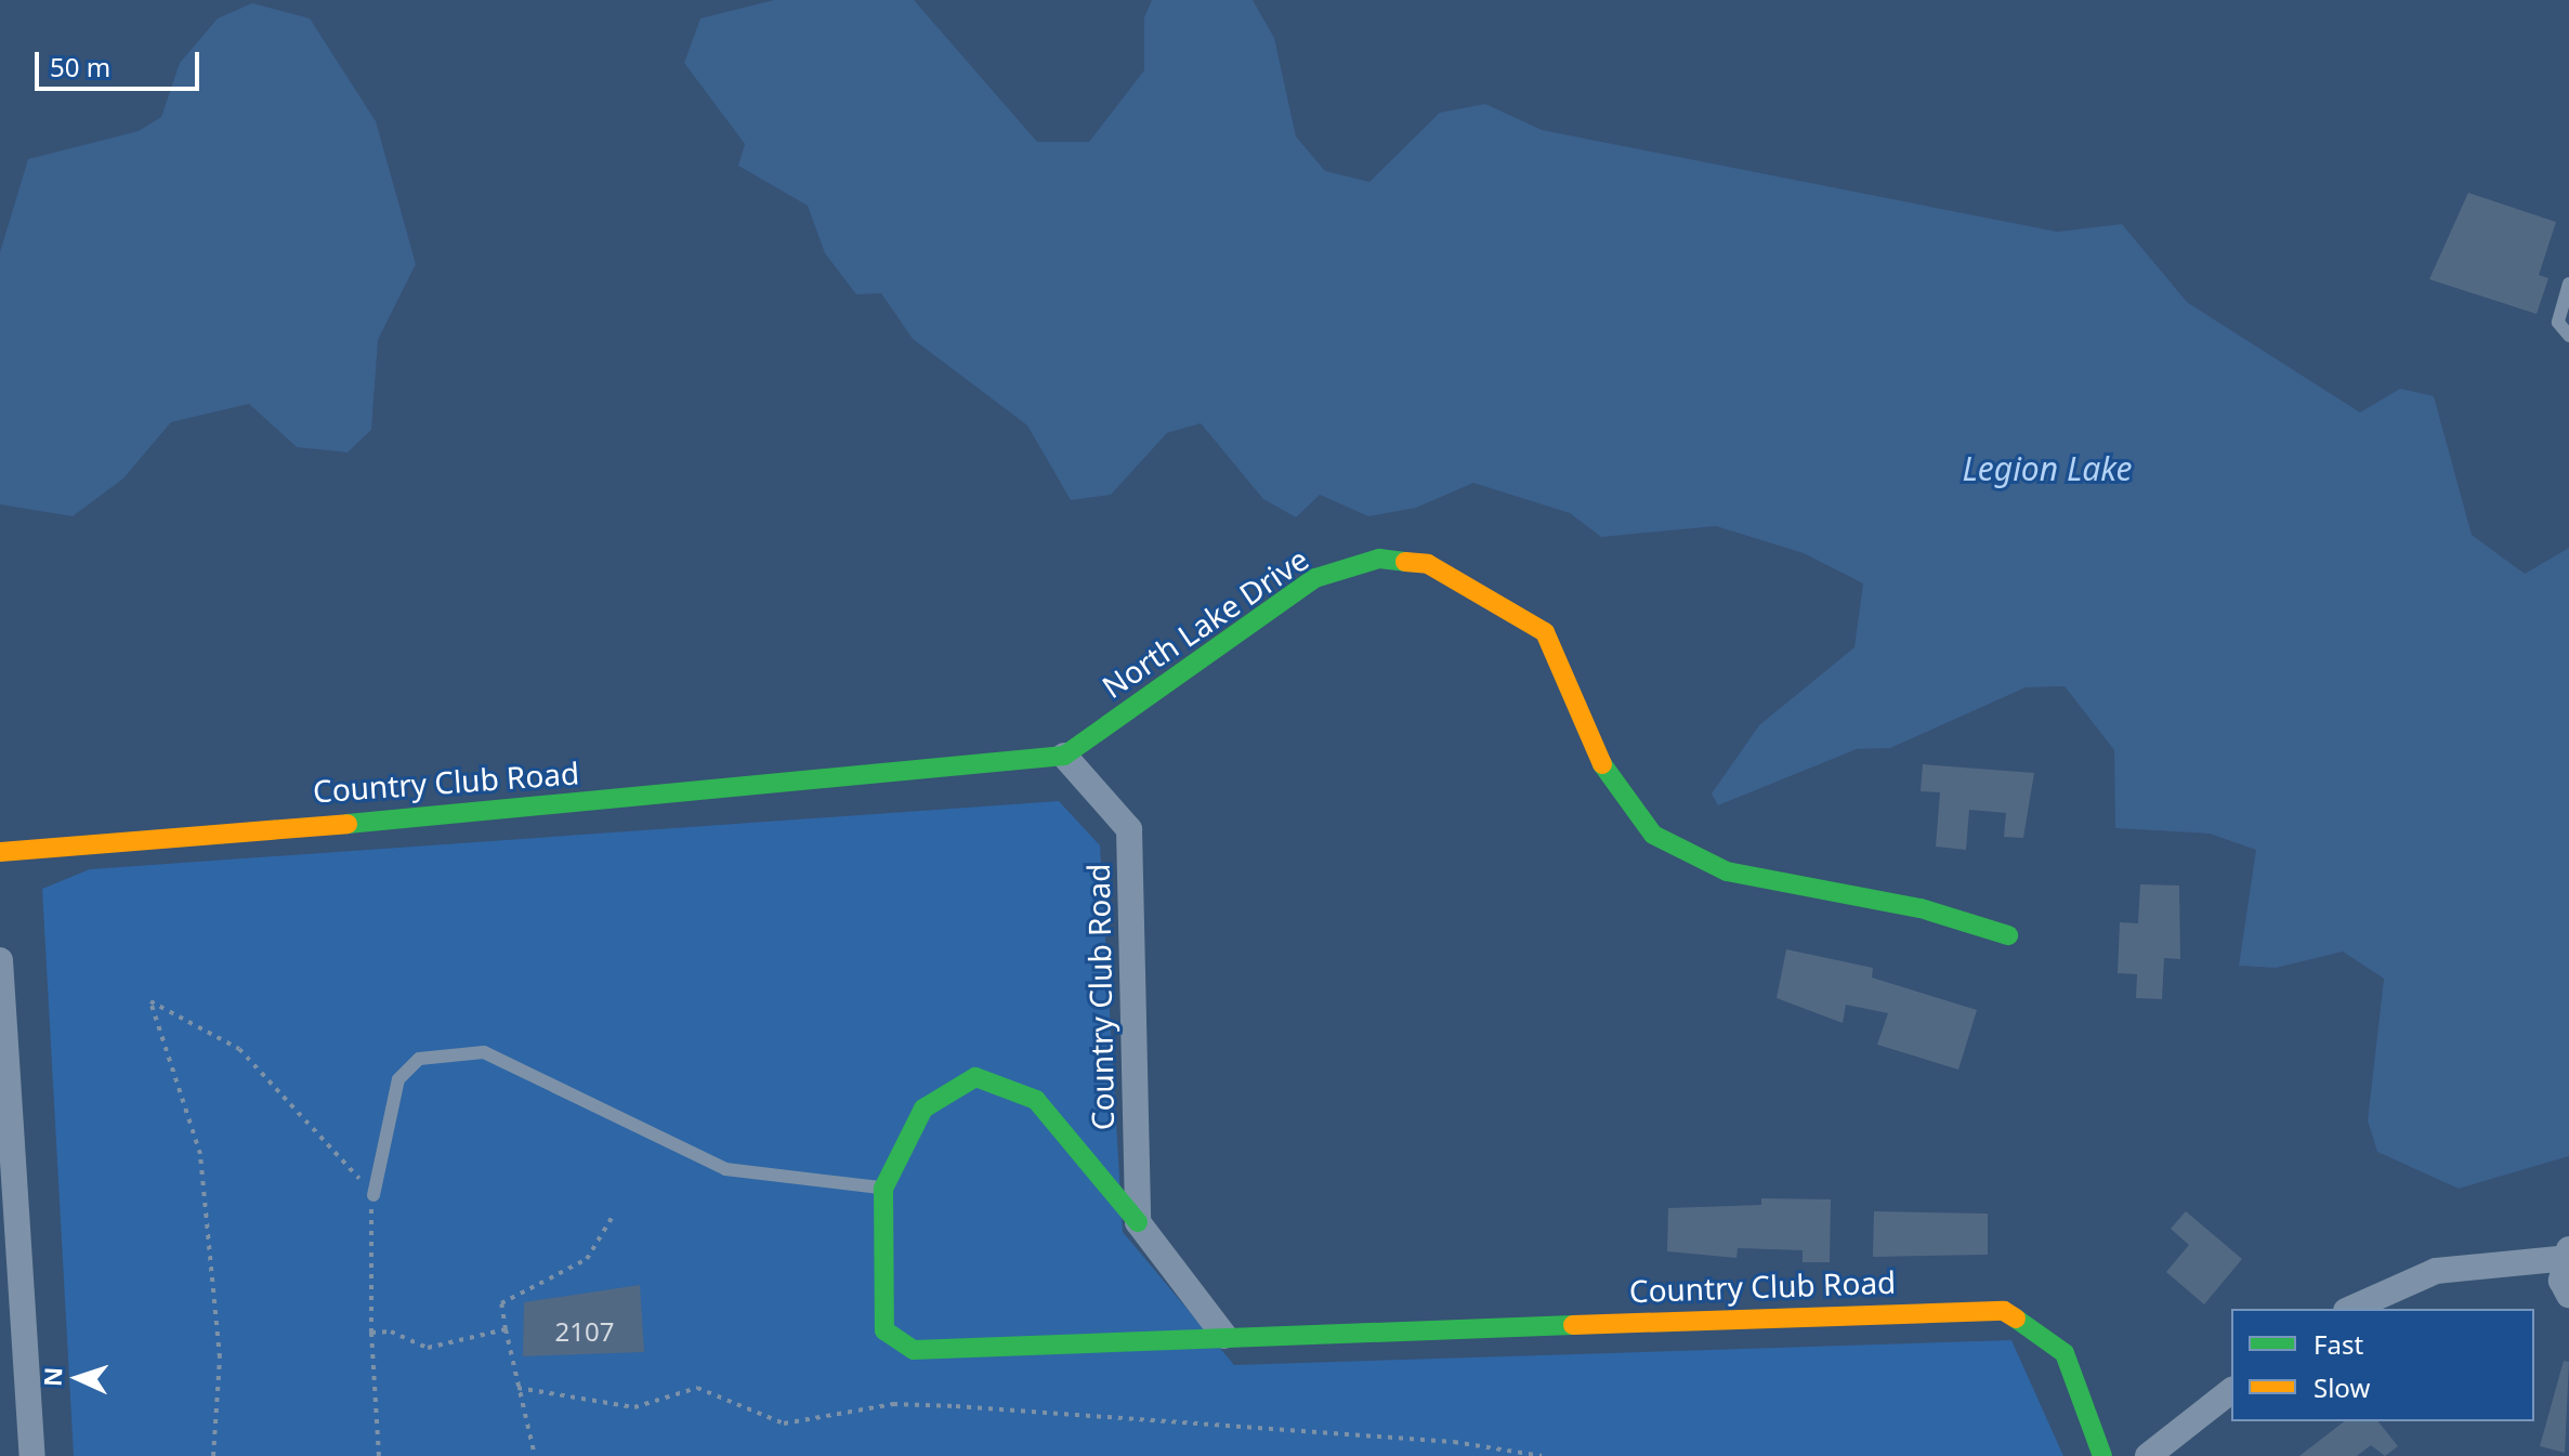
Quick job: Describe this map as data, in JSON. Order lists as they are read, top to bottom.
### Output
{
  "streets": {
    "street": ["North Lake Drive", "Country Club Road"]
  },
  "crossings": [
    ["North Lake Drive", "Country Club Road"]
  ],
  "water": ["Legion Lake"],
  "house_numbers": ["2107"],
  "legend": ["Fast", "Slow"],
  "scale_bar": "50 m",
  "north": "left"
}
